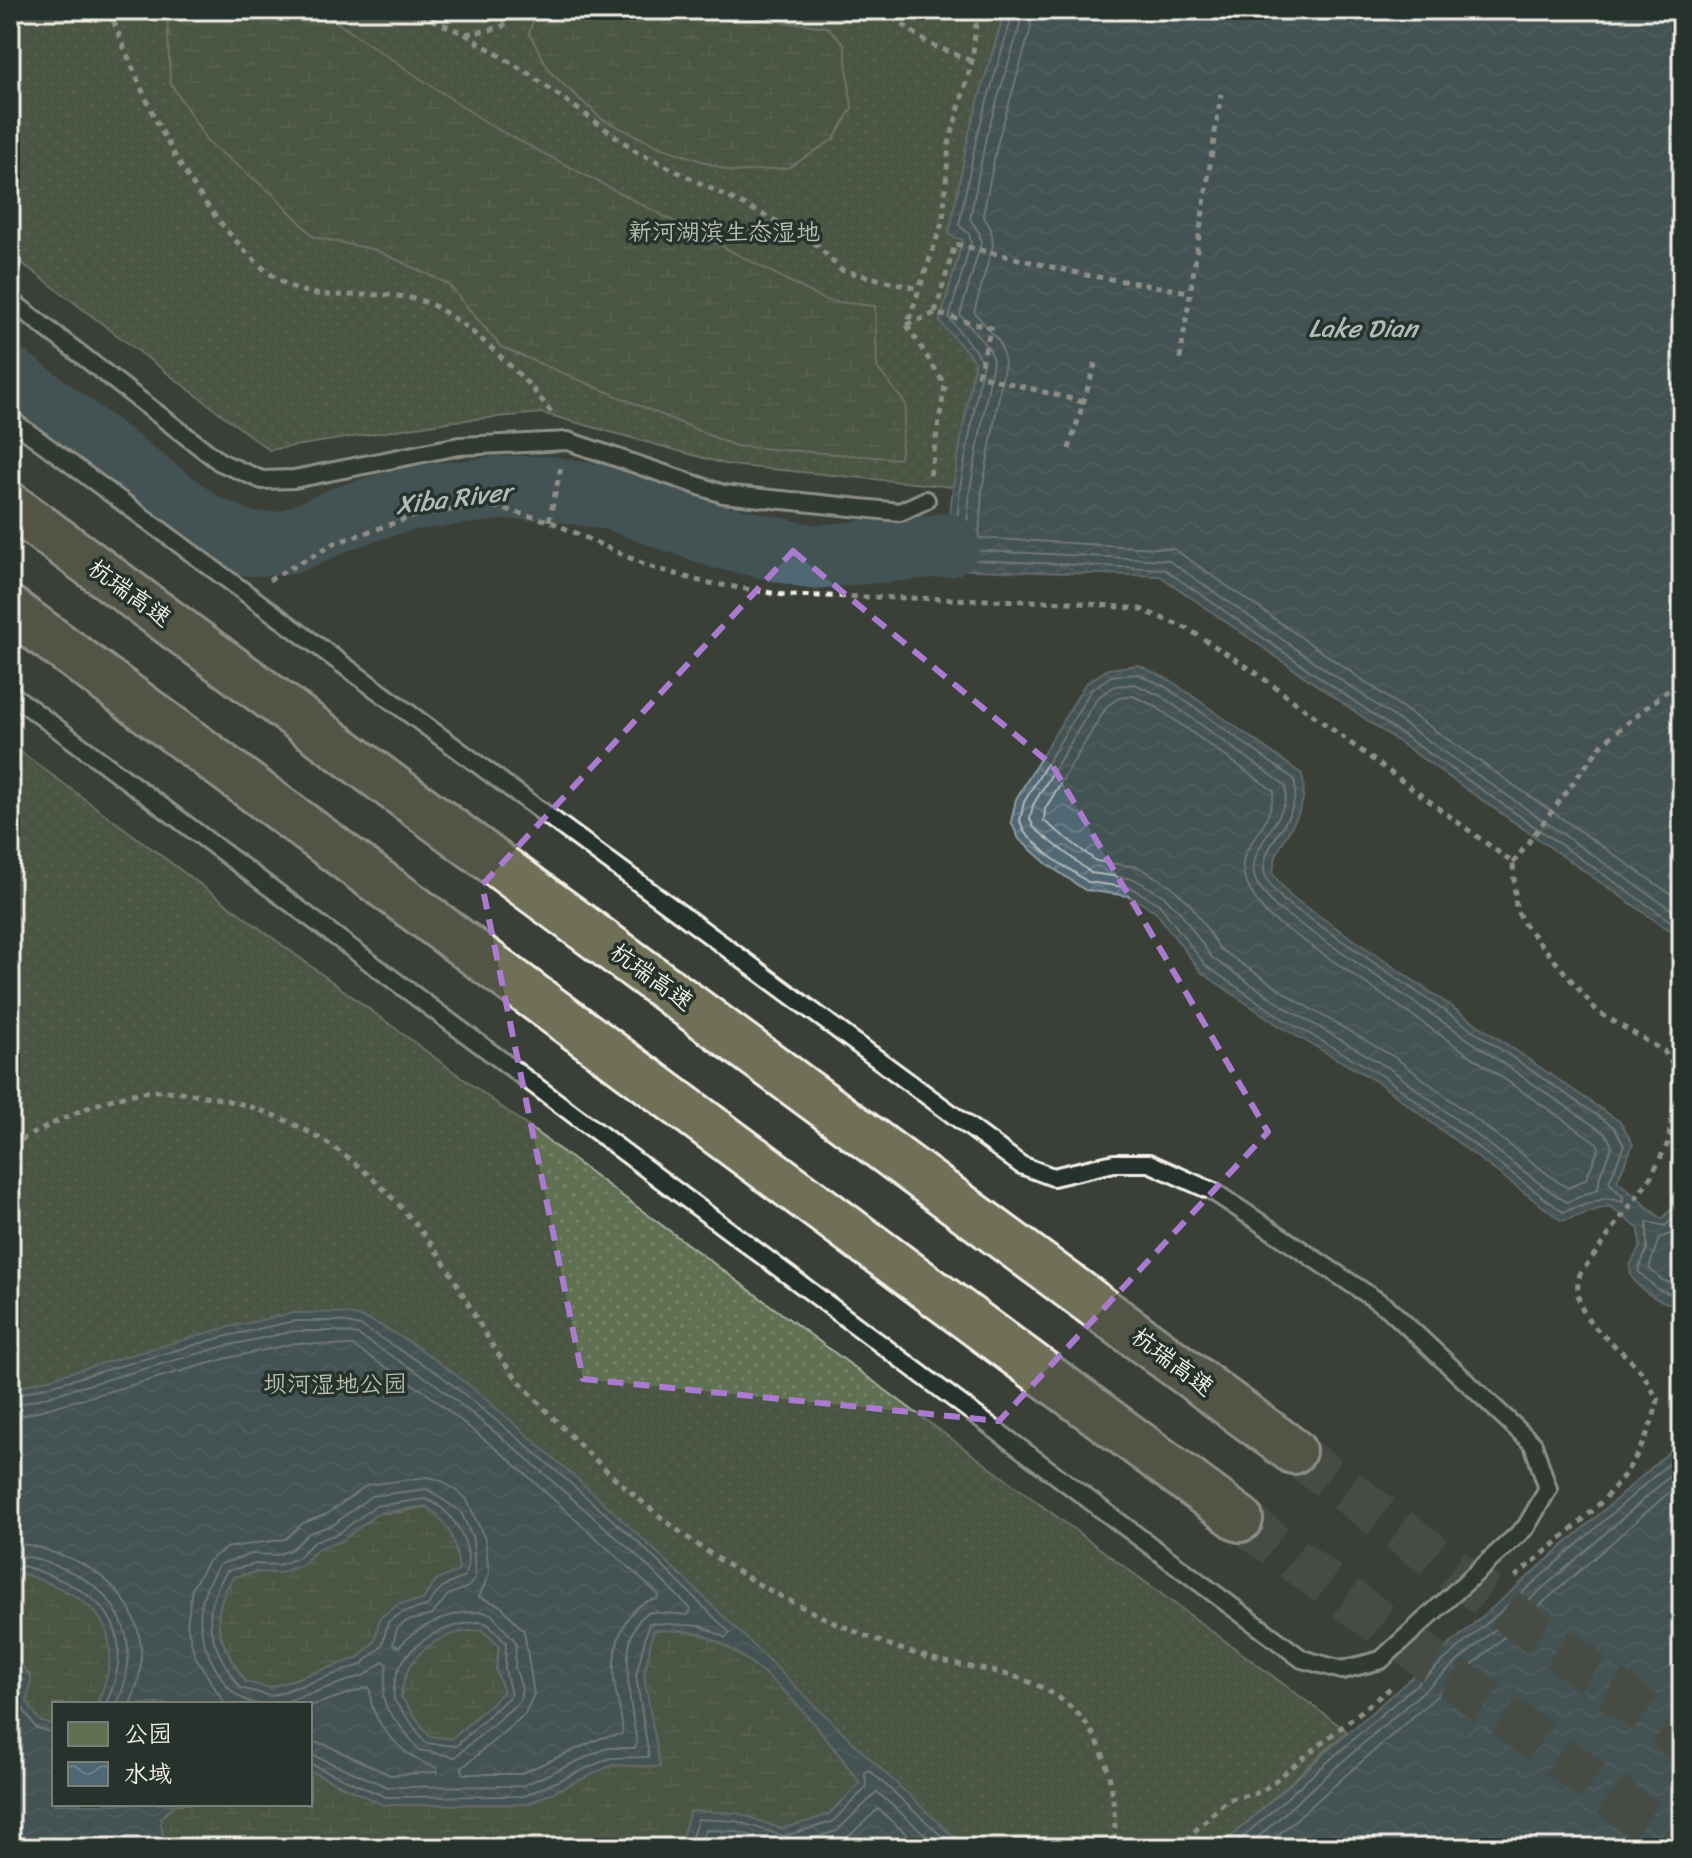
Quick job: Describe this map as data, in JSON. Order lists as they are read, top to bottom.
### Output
{
  "streets": {
    "highway": ["杭瑞高速"]
  },
  "water": ["Lake Dian", "Xiba River"],
  "parks": ["新河湖滨生态湿地", "坝河湿地公园"],
  "legend": ["公园", "水域"]
}
